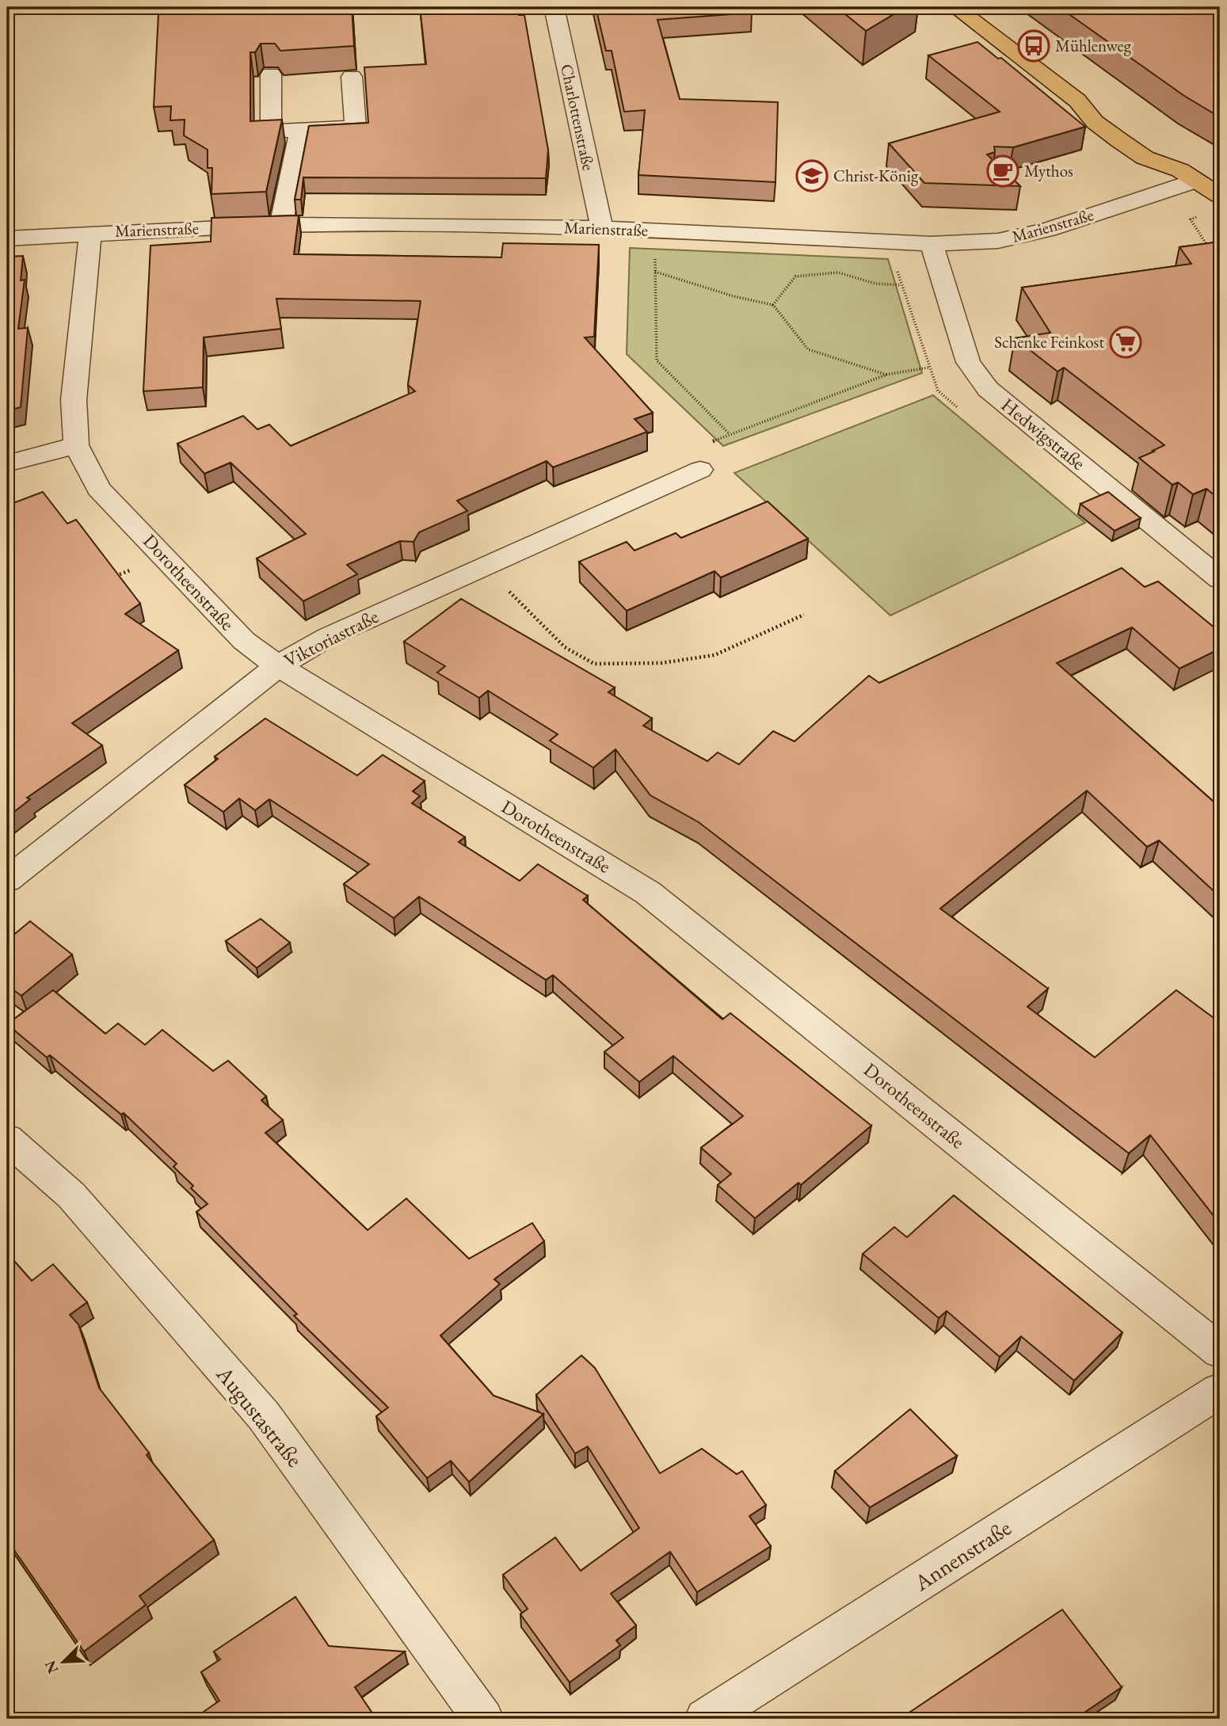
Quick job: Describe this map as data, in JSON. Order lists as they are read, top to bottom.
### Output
{
  "streets": {
    "street": [
      "Charlottenstraße",
      "Marienstraße",
      "Hedwigstraße",
      "Dorotheenstraße",
      "Viktoriastraße",
      "Augustastraße",
      "Annenstraße"
    ]
  },
  "crossings": [
    ["Charlottenstraße", "Marienstraße"],
    ["Marienstraße", "Hedwigstraße"],
    ["Marienstraße", "Dorotheenstraße"],
    ["Dorotheenstraße", "Viktoriastraße"]
  ],
  "places": {
    "bus stop": ["Mühlenweg"],
    "cafe": ["Mythos"],
    "school or university": ["Christ-König"],
    "supermarket": ["Schenke Feinkost"]
  },
  "north": "bottom left"
}
